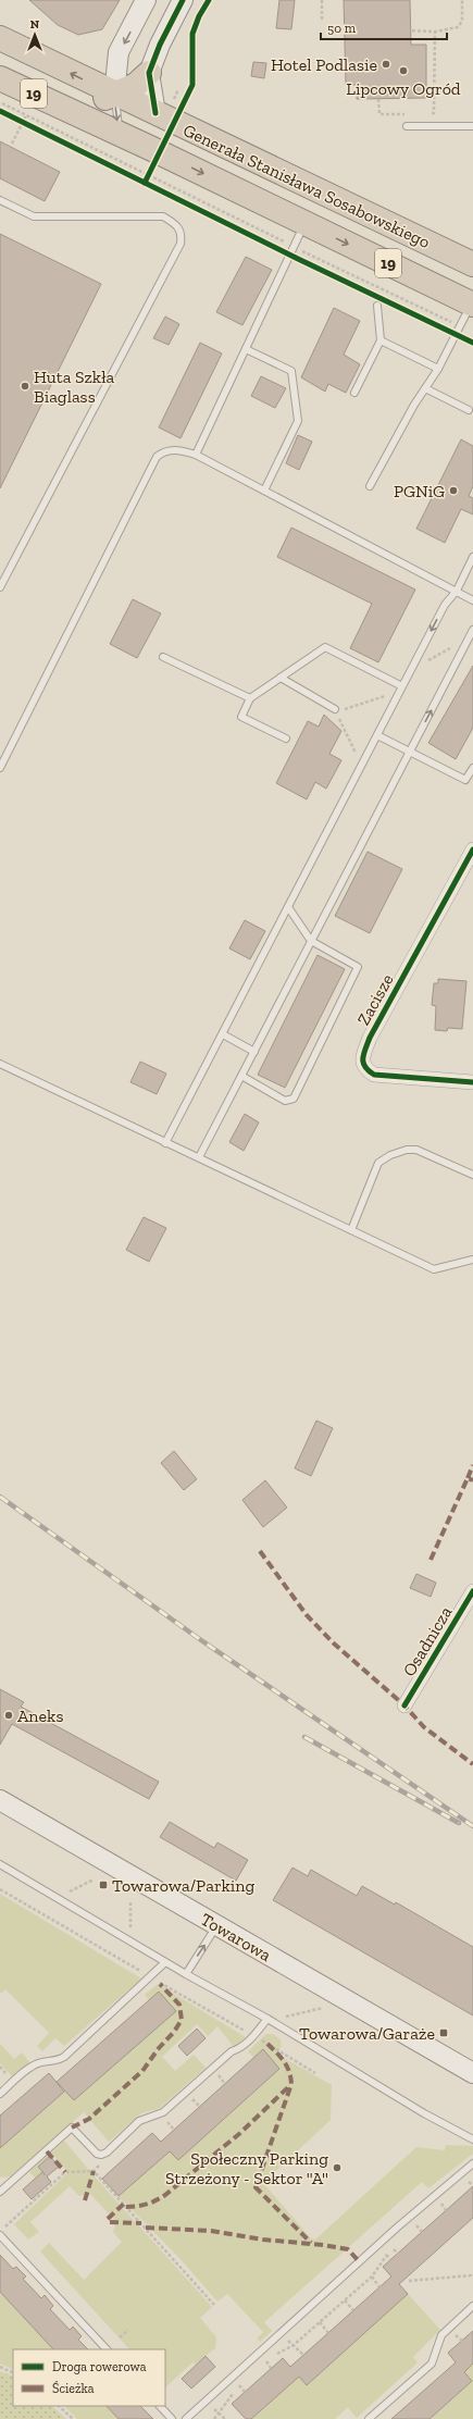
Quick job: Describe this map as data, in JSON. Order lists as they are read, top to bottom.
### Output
{
  "streets": {
    "highway": ["19", "Generała Stanisława Sosabowskiego"],
    "main road": ["Towarowa"],
    "street": ["Zacisze", "Osadnicza"]
  },
  "places": {
    "other": [
      "Hotel Podlasie",
      "Lipcowy Ogród",
      "Huta Szkła Biaglass",
      "PGNiG",
      "Aneks",
      "Społeczny Parking Strzeżony - Sektor \"A\""
    ],
    "transit": ["Towarowa/Parking", "Towarowa/Garaże"]
  },
  "legend": ["Droga rowerowa", "Ścieżka"],
  "scale_bar": "50 m",
  "north": "top"
}
